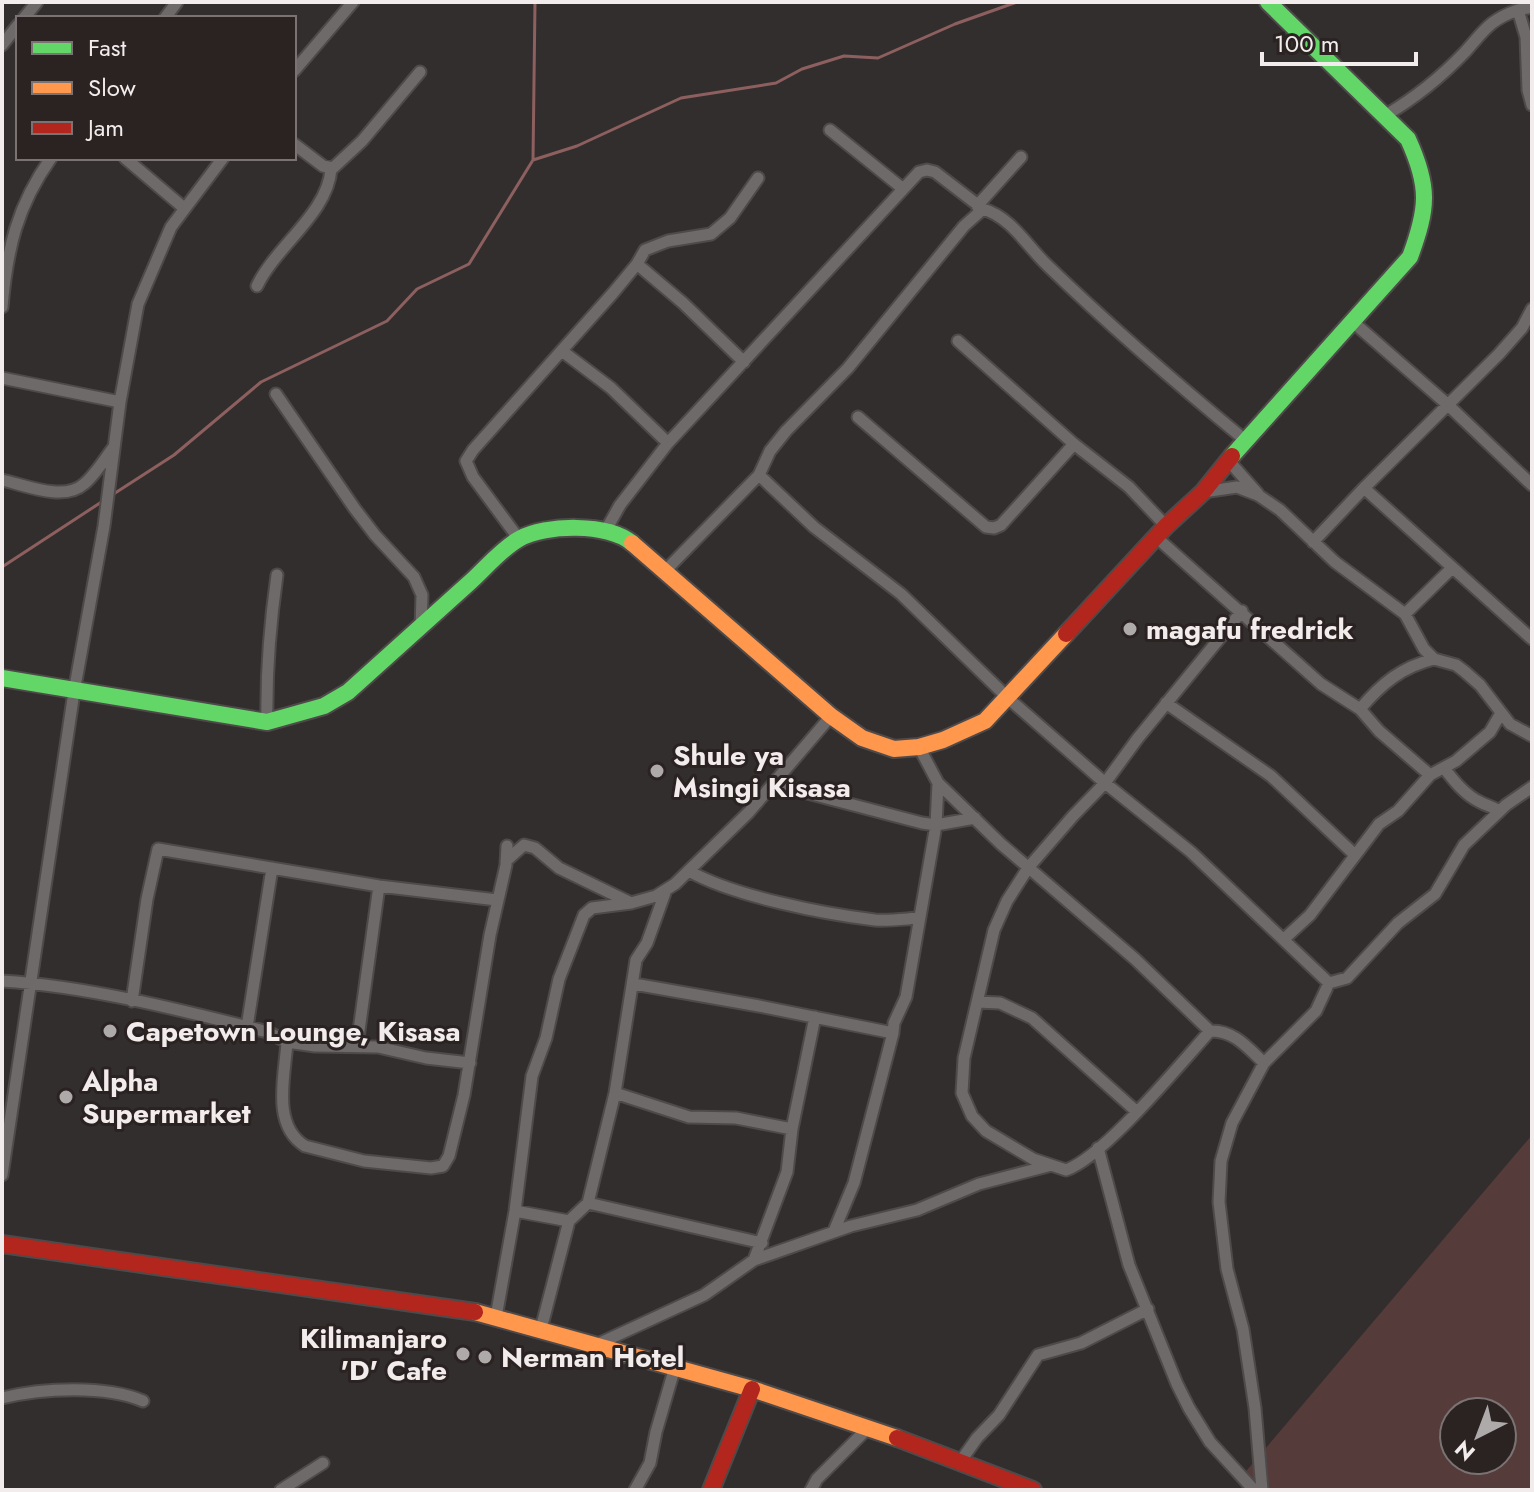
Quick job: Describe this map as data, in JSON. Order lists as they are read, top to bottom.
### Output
{
  "places": [
    "magafu fredrick",
    "Shule ya Msingi Kisasa",
    "Capetown Lounge, Kisasa",
    "Alpha Supermarket",
    "Kilimanjaro 'D' Cafe",
    "Nerman Hotel"
  ],
  "legend": ["Fast", "Slow", "Jam"],
  "scale_bar": "100 m",
  "north": "bottom left"
}
